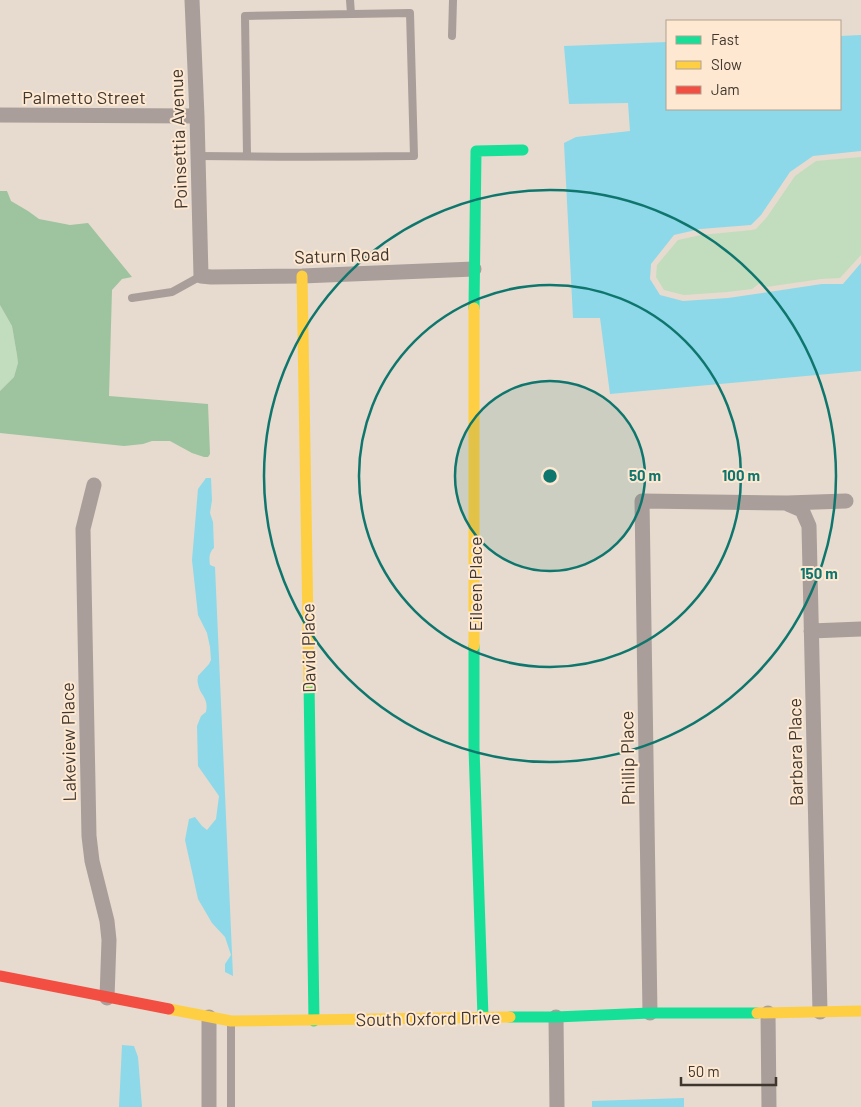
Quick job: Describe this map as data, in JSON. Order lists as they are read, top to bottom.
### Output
{
  "streets": {
    "street": [
      "Palmetto Street",
      "Poinsettia Avenue",
      "Saturn Road",
      "Eileen Place",
      "David Place",
      "Lakeview Place",
      "Barbara Place",
      "Phillip Place",
      "South Oxford Drive"
    ]
  },
  "crossings": [
    ["Palmetto Street", "Poinsettia Avenue"],
    ["Poinsettia Avenue", "Saturn Road"],
    ["Saturn Road", "Eileen Place"],
    ["Saturn Road", "David Place"],
    ["Eileen Place", "South Oxford Drive"],
    ["David Place", "South Oxford Drive"],
    ["Lakeview Place", "South Oxford Drive"],
    ["Barbara Place", "Phillip Place"],
    ["Barbara Place", "South Oxford Drive"],
    ["Phillip Place", "South Oxford Drive"]
  ],
  "legend": ["Fast", "Slow", "Jam"],
  "scale_bar": "50 m",
  "rings": ["50 m", "100 m", "150 m"]
}
